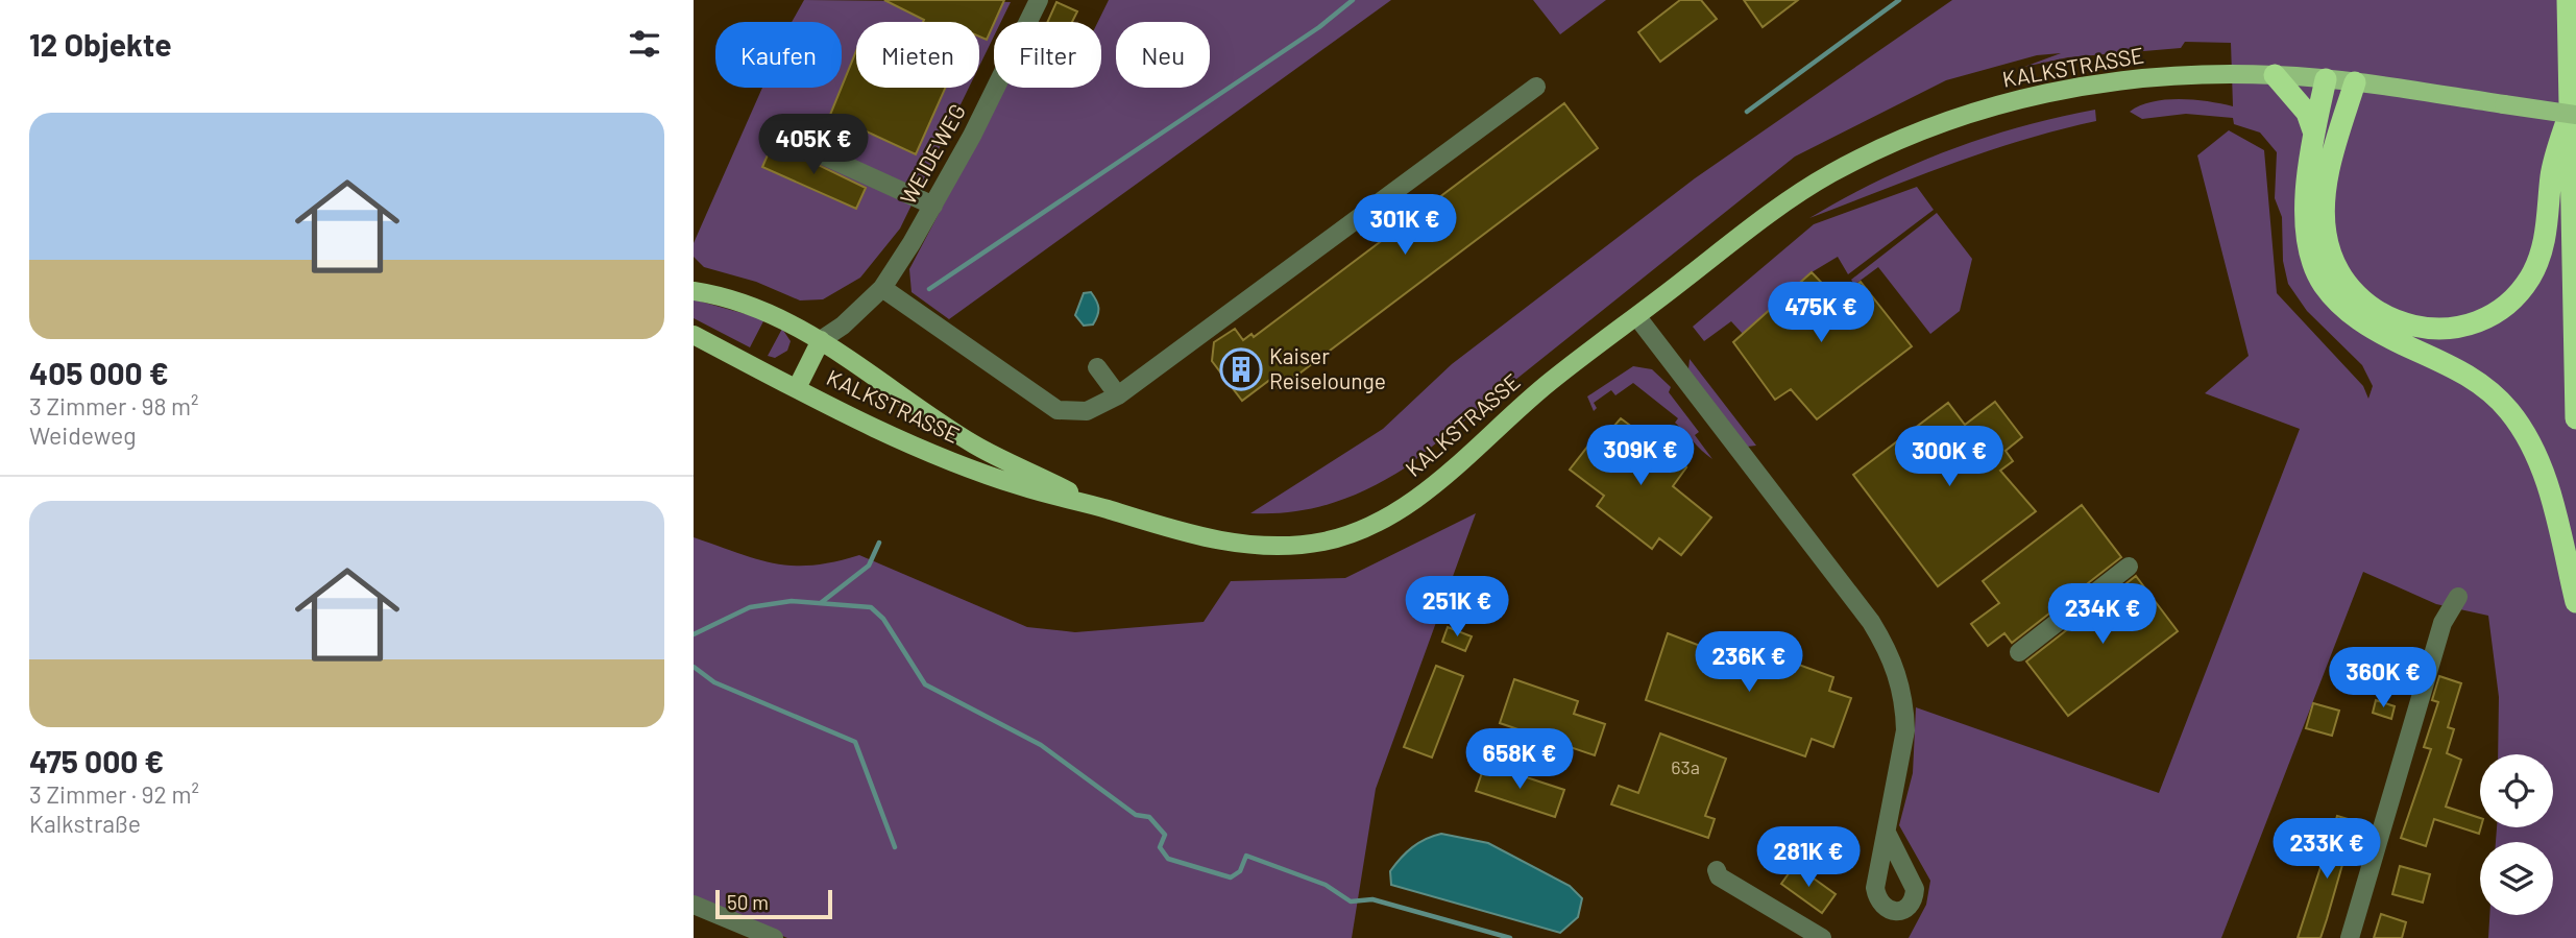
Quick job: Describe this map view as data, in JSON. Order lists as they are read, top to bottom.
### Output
{
  "streets": {
    "main road": ["KALKSTRASSE"],
    "street": ["WEIDEWEG"]
  },
  "crossings": [
    ["KALKSTRASSE", "WEIDEWEG"]
  ],
  "places": {
    "building": ["Kaiser Reiselounge"]
  },
  "house_numbers": ["63a"],
  "scale_bar": "50 m",
  "page": {
    "heading": "12 Objekte",
    "chip": [
      "Kaufen",
      "Mieten",
      "Filter",
      "Neu"
    ],
    "list": [
      {
        "name": "405 000 €",
        "note": "3 Zimmer · 98 m² · Weideweg"
      },
      {
        "name": "475 000 €",
        "note": "3 Zimmer · 92 m² · Kalkstraße"
      }
    ],
    "price": [
      "405K €",
      "301K €",
      "475K €",
      "309K €",
      "300K €",
      "251K €",
      "234K €",
      "236K €",
      "360K €",
      "658K €",
      "233K €",
      "281K €"
    ],
    "scale": "50 m"
  }
}
